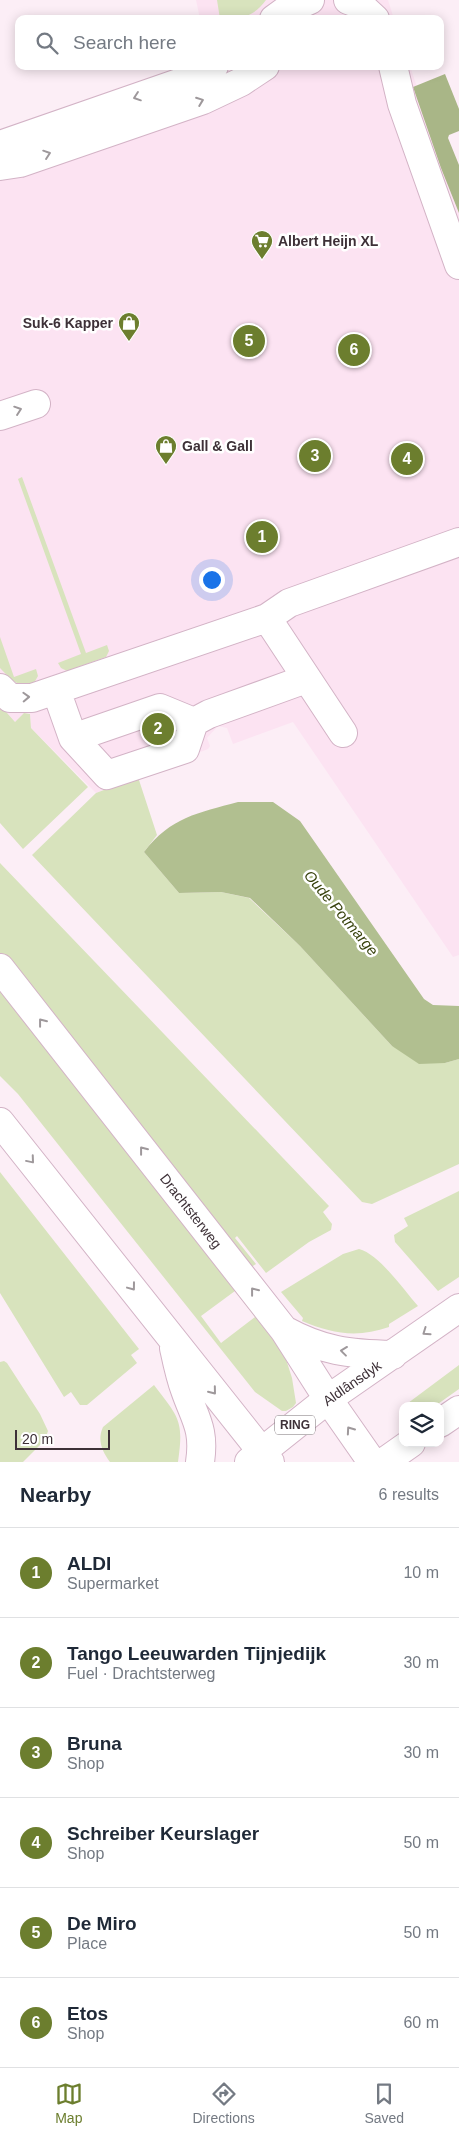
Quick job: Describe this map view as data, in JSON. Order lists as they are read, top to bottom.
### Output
{
  "streets": {
    "main road": ["Drachtsterweg", "Aldlânsdyk", "RING"]
  },
  "crossings": [
    ["Drachtsterweg", "Aldlânsdyk"]
  ],
  "water": ["Oude Potmarge"],
  "places": {
    "supermarket": ["Albert Heijn XL"],
    "shop": ["Suk-6 Kapper", "Gall & Gall"]
  },
  "scale_bar": "20 m",
  "page": {
    "search": "Search here",
    "pins": [
      "5",
      "6",
      "3",
      "4",
      "1",
      "2"
    ],
    "scale": "20 m",
    "heading": ["Nearby", "6 results"],
    "list": [
      {
        "mark": "1",
        "name": "ALDI",
        "note": "Supermarket",
        "value": "10 m"
      },
      {
        "mark": "2",
        "name": "Tango Leeuwarden Tijnjedijk",
        "note": "Fuel · Drachtsterweg",
        "value": "30 m"
      },
      {
        "mark": "3",
        "name": "Bruna",
        "note": "Shop",
        "value": "30 m"
      },
      {
        "mark": "4",
        "name": "Schreiber Keurslager",
        "note": "Shop",
        "value": "50 m"
      },
      {
        "mark": "5",
        "name": "De Miro",
        "note": "Place",
        "value": "50 m"
      },
      {
        "mark": "6",
        "name": "Etos",
        "note": "Shop",
        "value": "60 m"
      }
    ],
    "nav": ["Map", "Directions", "Saved"]
  }
}
